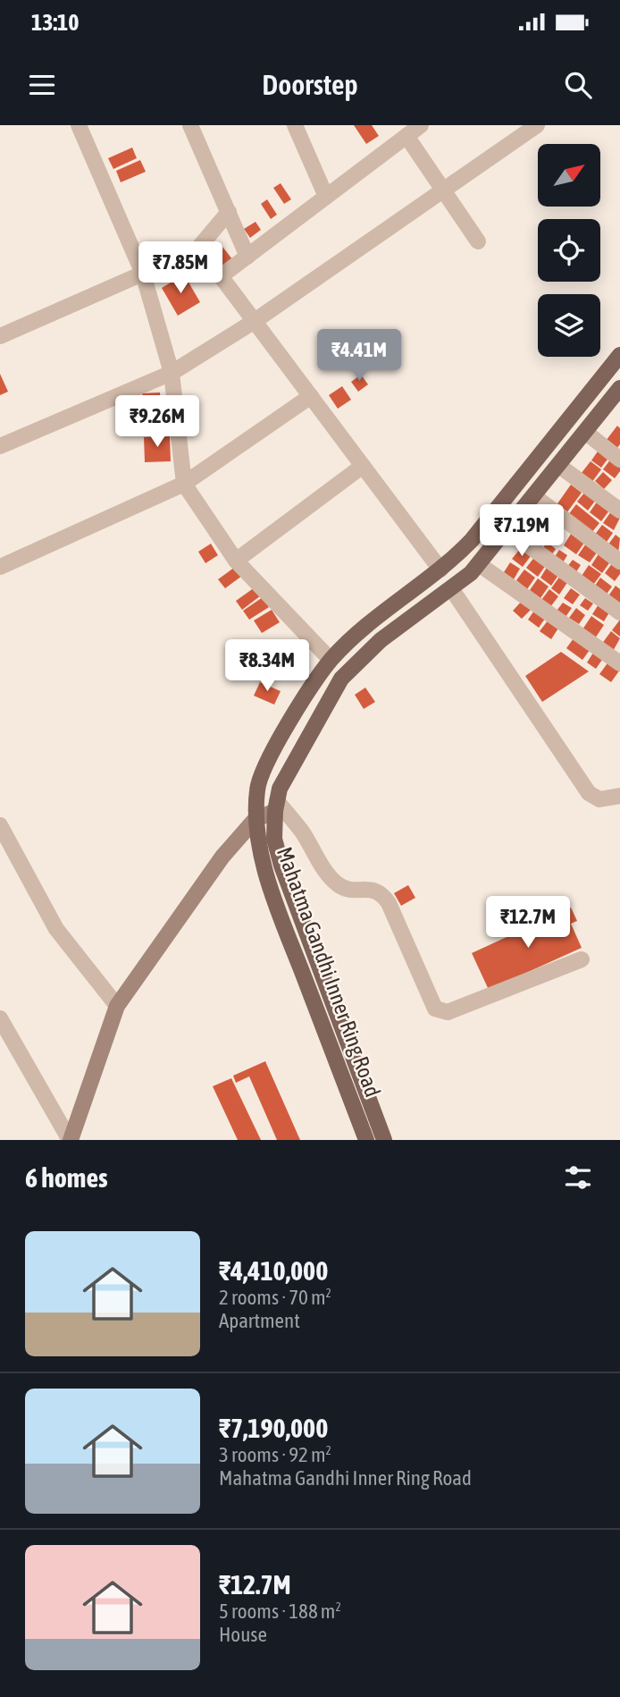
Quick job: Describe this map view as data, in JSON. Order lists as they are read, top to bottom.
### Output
{
  "streets": {
    "main road": ["Mahatma Gandhi Inner Ring Road"]
  },
  "north": "top right",
  "page": {
    "status": "13:10",
    "header": "Doorstep",
    "price": [
      "₹7.85M",
      "₹4.41M",
      "₹9.26M",
      "₹7.19M",
      "₹8.34M",
      "₹12.7M"
    ],
    "heading": "6 homes",
    "list": [
      {
        "name": "₹4,410,000",
        "note": "2 rooms · 70 m² · Apartment"
      },
      {
        "name": "₹7,190,000",
        "note": "3 rooms · 92 m² · Mahatma Gandhi Inner Ring Road"
      },
      {
        "name": "₹12.7M",
        "note": "5 rooms · 188 m² · House"
      }
    ]
  }
}
